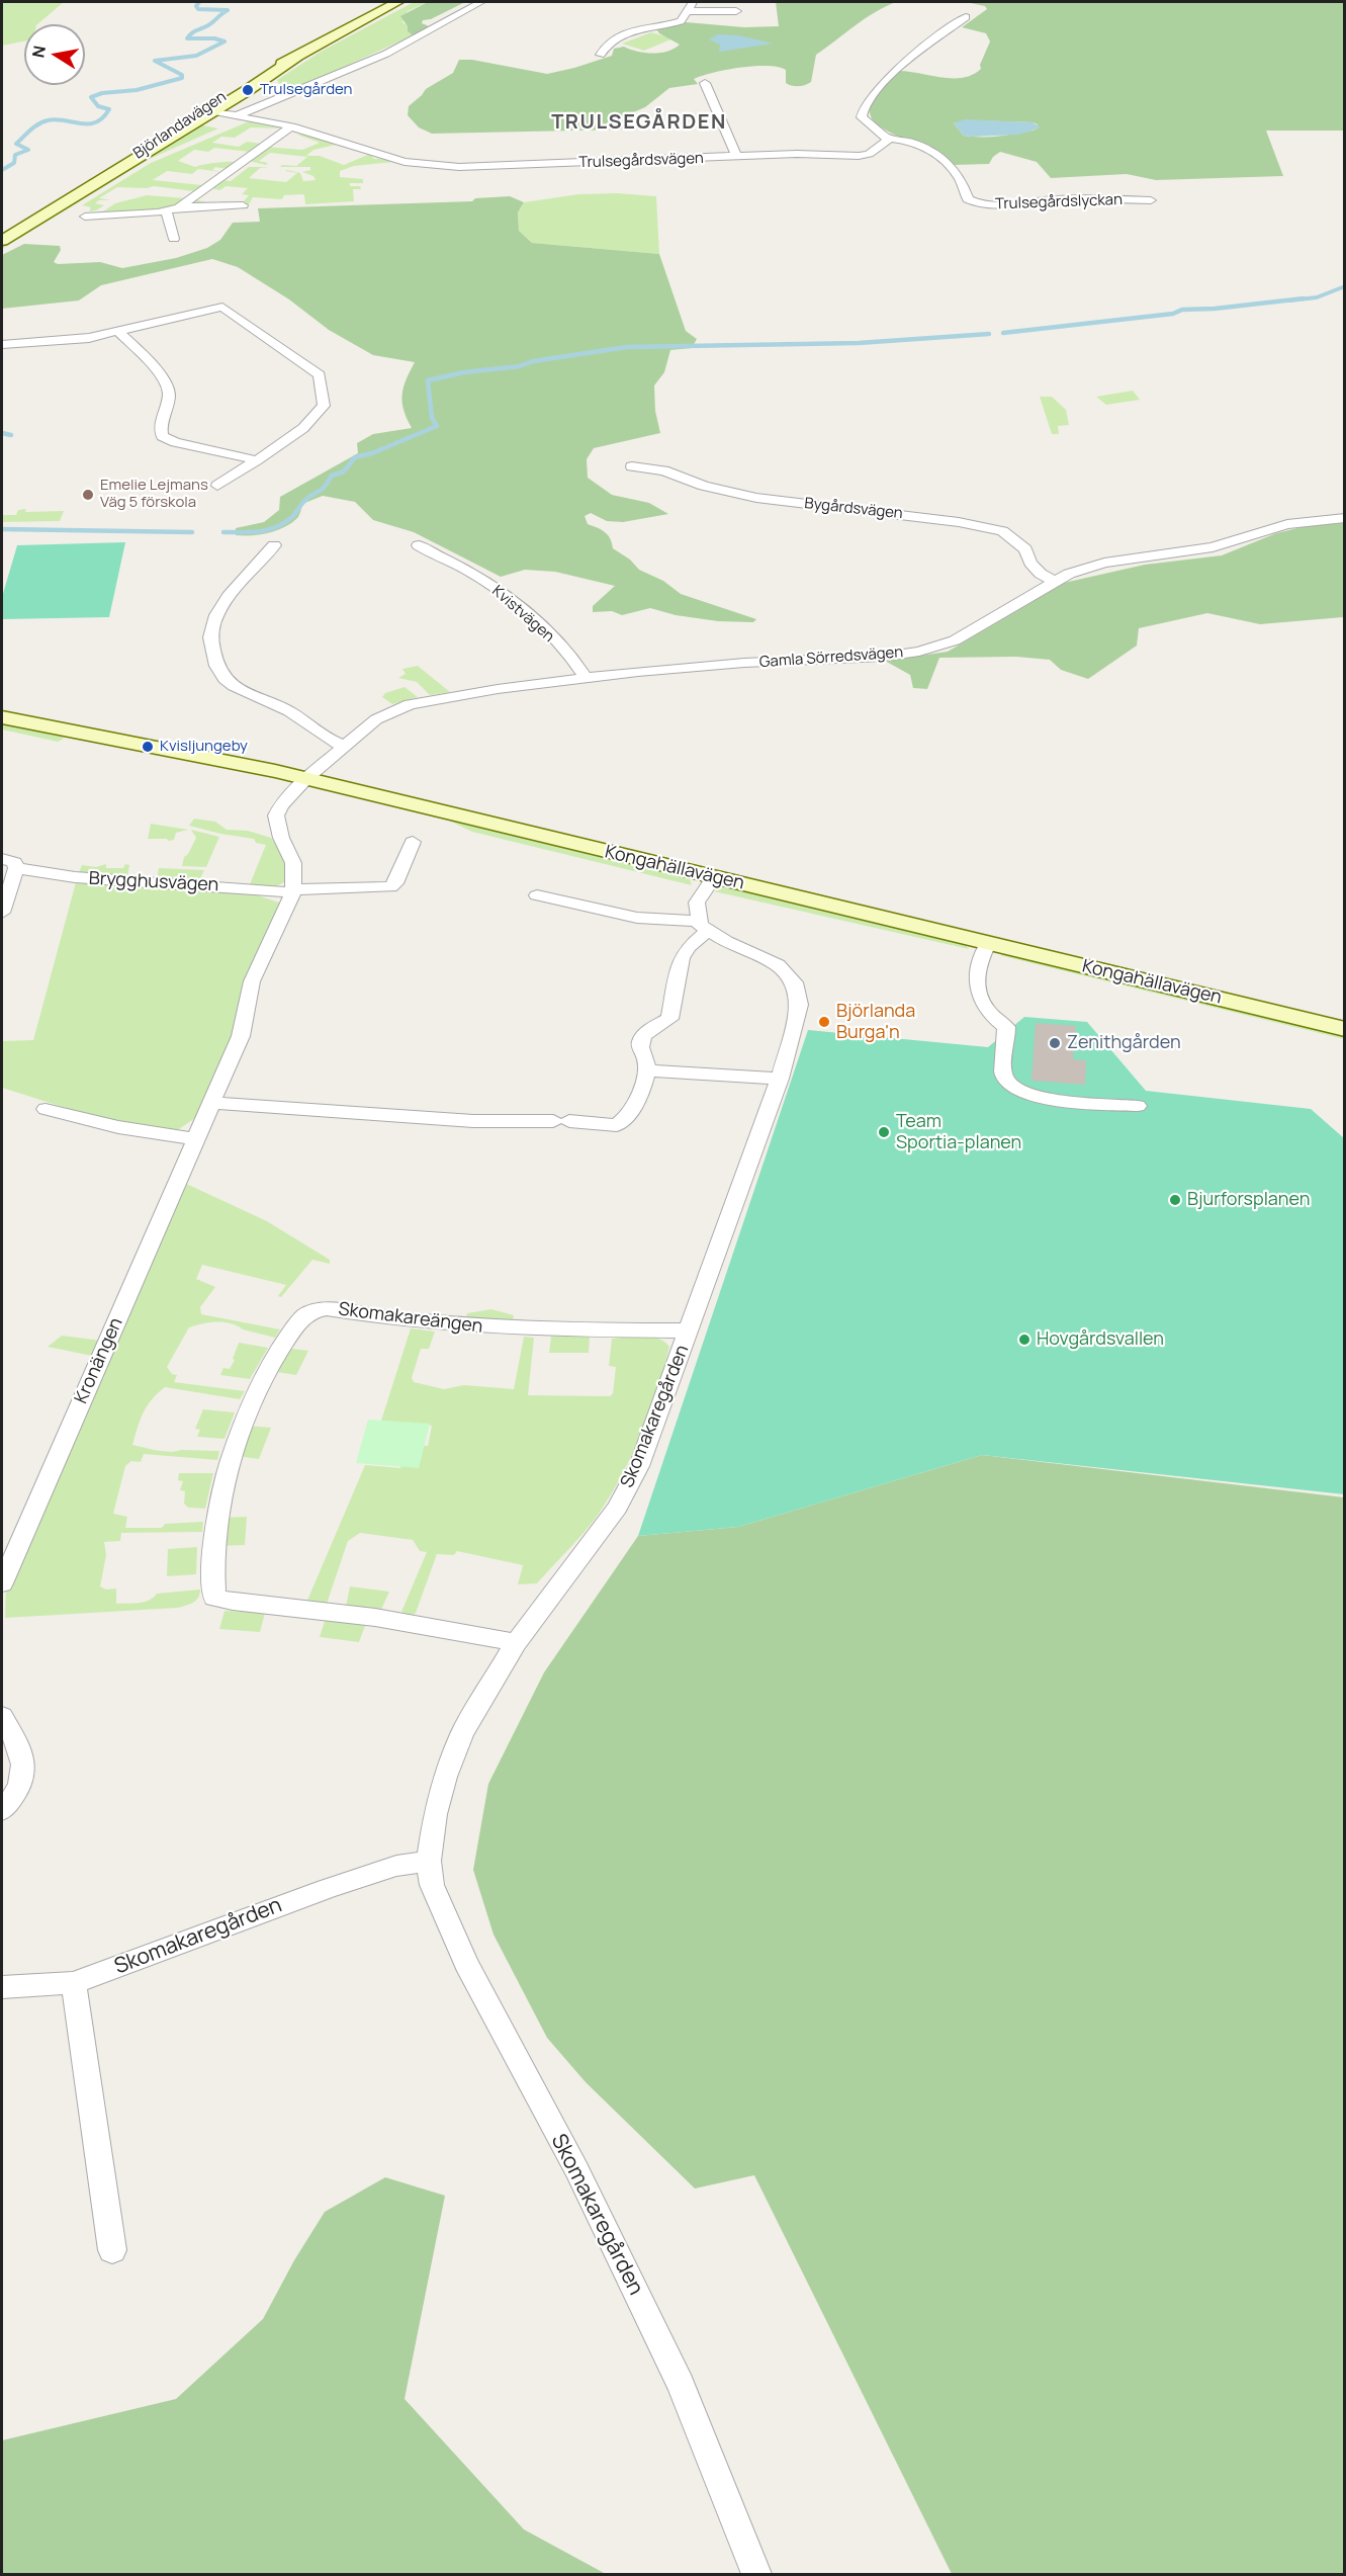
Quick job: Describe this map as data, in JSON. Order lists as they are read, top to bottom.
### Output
{
  "streets": {
    "street": [
      "Björlandavägen",
      "Trulsegårdsvägen",
      "Trulsegårdslyckan",
      "Bygårdsvägen",
      "Kvistvägen",
      "Gamla Sörredsvägen",
      "Kongahällavägen",
      "Brygghusvägen",
      "Skomakareängen",
      "Kronängen",
      "Skomakaregården"
    ]
  },
  "crossings": [
    ["Björlandavägen", "Trulsegårdsvägen"],
    ["Trulsegårdsvägen", "Trulsegårdslyckan"],
    ["Bygårdsvägen", "Gamla Sörredsvägen"],
    ["Kvistvägen", "Gamla Sörredsvägen"],
    ["Gamla Sörredsvägen", "Kongahällavägen"],
    ["Gamla Sörredsvägen", "Kronängen"],
    ["Kongahällavägen", "Kronängen"],
    ["Brygghusvägen", "Kronängen"],
    ["Skomakareängen", "Skomakaregården"]
  ],
  "districts": ["TRULSEGÅRDEN"],
  "places": [
    "Trulsegården",
    "Emelie Lejmans Väg 5 förskola",
    "Kvisljungeby",
    "Björlanda Burga'n",
    "Zenithgården",
    "Team Sportia-planen",
    "Bjurforsplanen",
    "Hovgårdsvallen"
  ],
  "north": "left"
}
